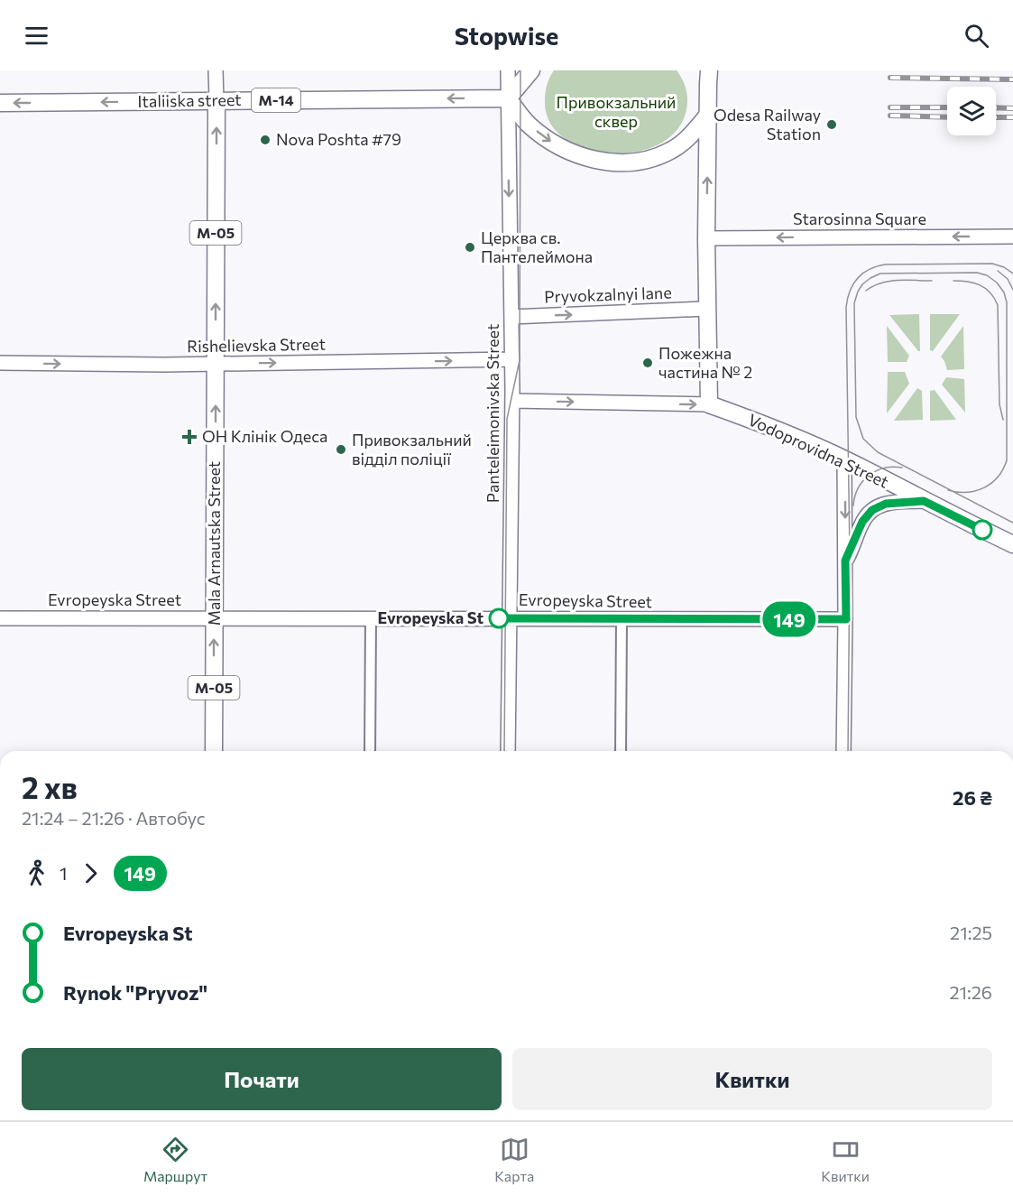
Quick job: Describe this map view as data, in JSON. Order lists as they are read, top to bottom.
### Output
{
  "streets": {
    "main road": [
      "М-14",
      "Italiiska street",
      "Starosinna Square",
      "М-05",
      "Pryvokzalnyi lane",
      "Rishelievska Street",
      "Panteleimonivska Street",
      "Vodoprovidna Street",
      "Mala Arnautska Street",
      "Evropeyska Street"
    ]
  },
  "crossings": [
    ["Italiiska street", "Panteleimonivska Street"],
    ["Italiiska street", "Mala Arnautska Street"],
    ["Pryvokzalnyi lane", "Panteleimonivska Street"],
    ["Rishelievska Street", "Panteleimonivska Street"],
    ["Rishelievska Street", "Mala Arnautska Street"],
    ["Panteleimonivska Street", "Evropeyska Street"],
    ["Mala Arnautska Street", "Evropeyska Street"]
  ],
  "one_way": [
    "Italiiska street",
    "Starosinna Square",
    "Rishelievska Street",
    "Mala Arnautska Street"
  ],
  "parks": ["Привокзальний сквер"],
  "places": {
    "other": [
      "Odesa Railway Station",
      "Nova Poshta #79",
      "Церква св. Пантелеймона",
      "Пожежна частина № 2",
      "Привокзальний відділ поліції",
      "Evropeyska St"
    ],
    "health": ["ОН Клінік Одеса"]
  },
  "lines": ["bus line 149"],
  "page": {
    "header": "Stopwise",
    "on_map": "149",
    "heading": ["2 хв", "21:24 – 21:26 · Автобус", "26 ₴"],
    "legs": ["1", "149"],
    "list": [
      {
        "name": "Evropeyska St",
        "value": "21:25"
      },
      {
        "name": "Rynok \"Pryvoz\"",
        "value": "21:26"
      }
    ],
    "buttons": ["Почати", "Квитки"],
    "tabs": ["Маршрут", "Карта", "Квитки"]
  }
}
